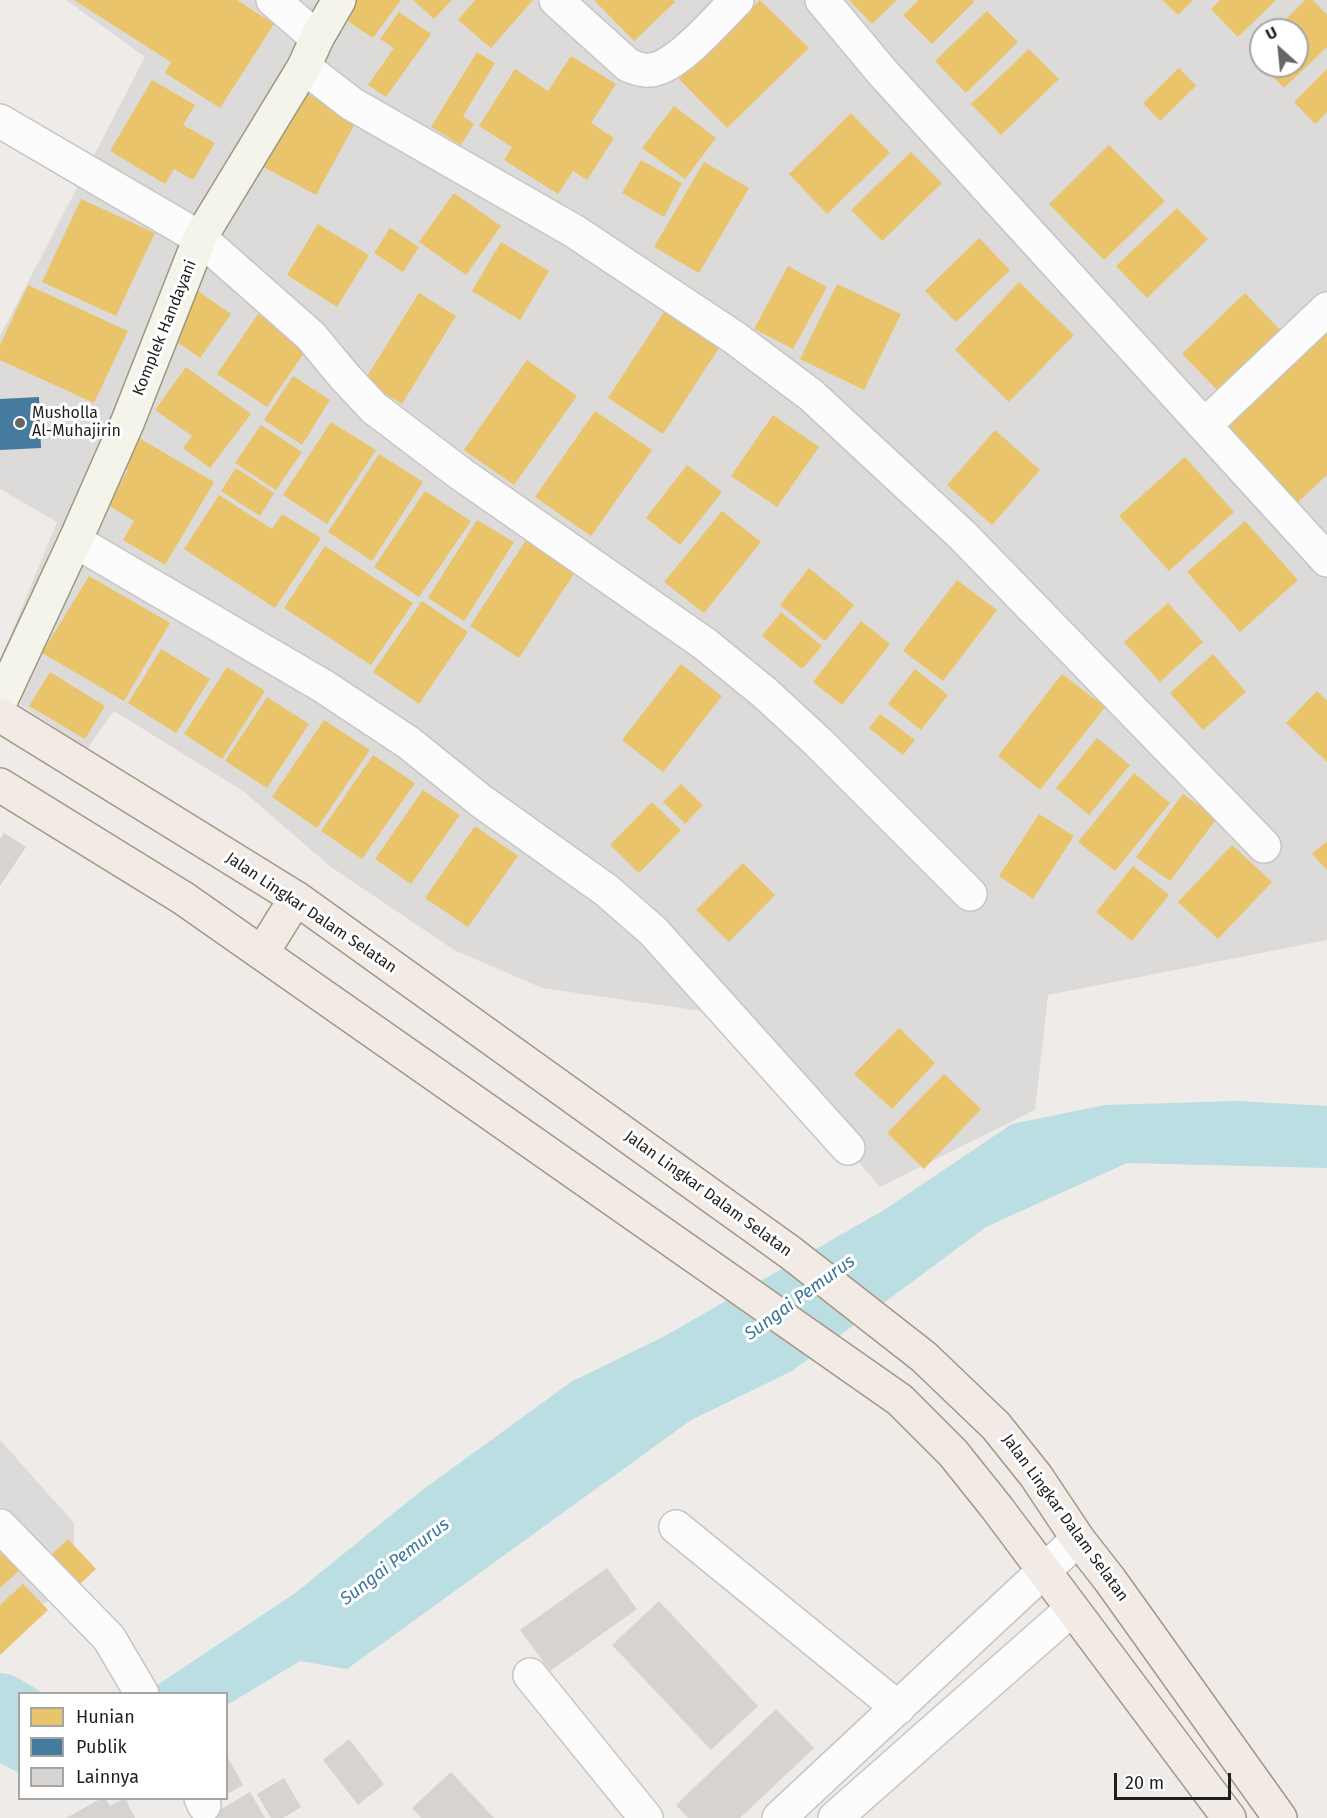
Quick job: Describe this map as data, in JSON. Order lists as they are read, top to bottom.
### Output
{
  "streets": {
    "main road": ["Jalan Lingkar Dalam Selatan"],
    "street": ["Komplek Handayani"]
  },
  "water": ["Sungai Pemurus"],
  "places": ["Musholla Al-Muhajirin"],
  "legend": ["Hunian", "Publik", "Lainnya"],
  "scale_bar": "20 m",
  "north": "top left"
}
